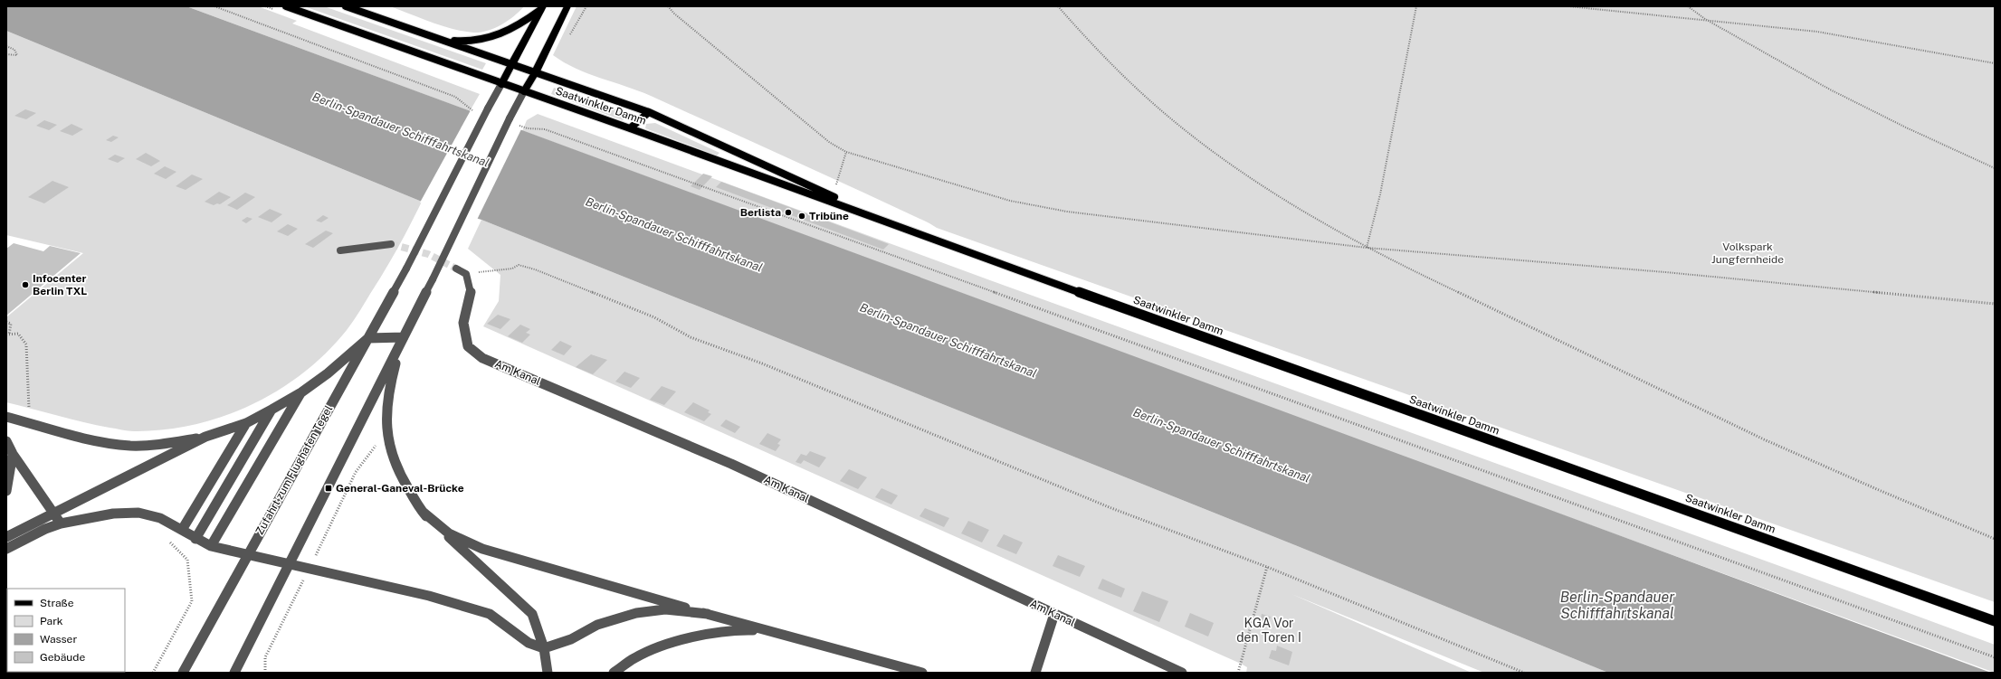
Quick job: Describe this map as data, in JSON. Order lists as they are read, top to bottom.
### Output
{
  "streets": {
    "main road": ["Saatwinkler Damm"],
    "street": ["Am Kanal", "Zufahrt zum Flughafen Tegel"]
  },
  "crossings": [
    ["Saatwinkler Damm", "Zufahrt zum Flughafen Tegel"]
  ],
  "water": ["Berlin-Spandauer Schifffahrtskanal"],
  "parks": ["Volkspark Jungfernheide", "KGA Vor den Toren I"],
  "places": {
    "other": ["Berlista", "Tribüne", "Infocenter Berlin TXL"],
    "transit": ["General-Ganeval-Brücke"]
  },
  "legend": [
    "Straße",
    "Park",
    "Wasser",
    "Gebäude"
  ]
}
